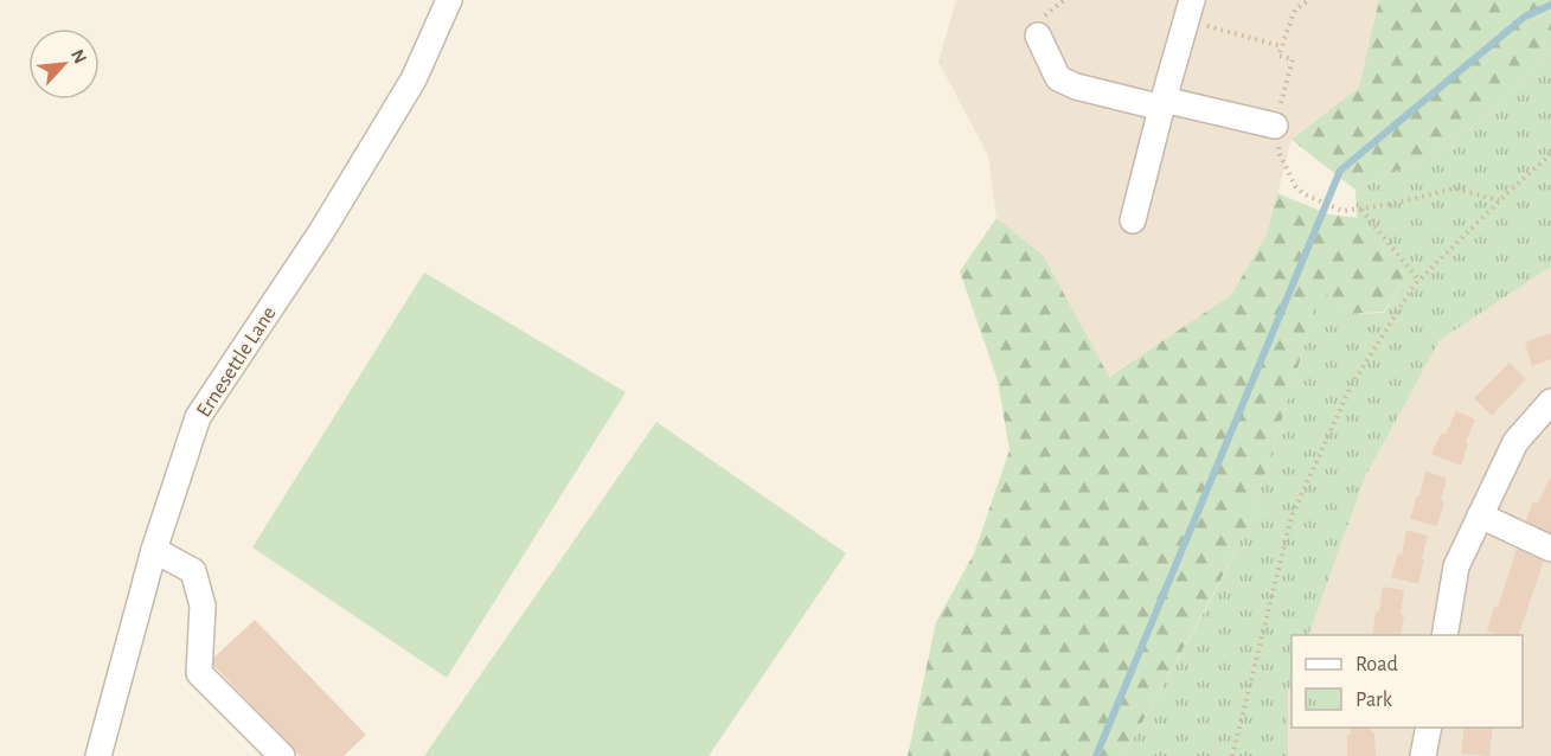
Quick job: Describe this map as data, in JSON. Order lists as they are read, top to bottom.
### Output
{
  "streets": {
    "street": ["Ernesettle Lane"]
  },
  "legend": ["Road", "Park"],
  "north": "top right"
}
